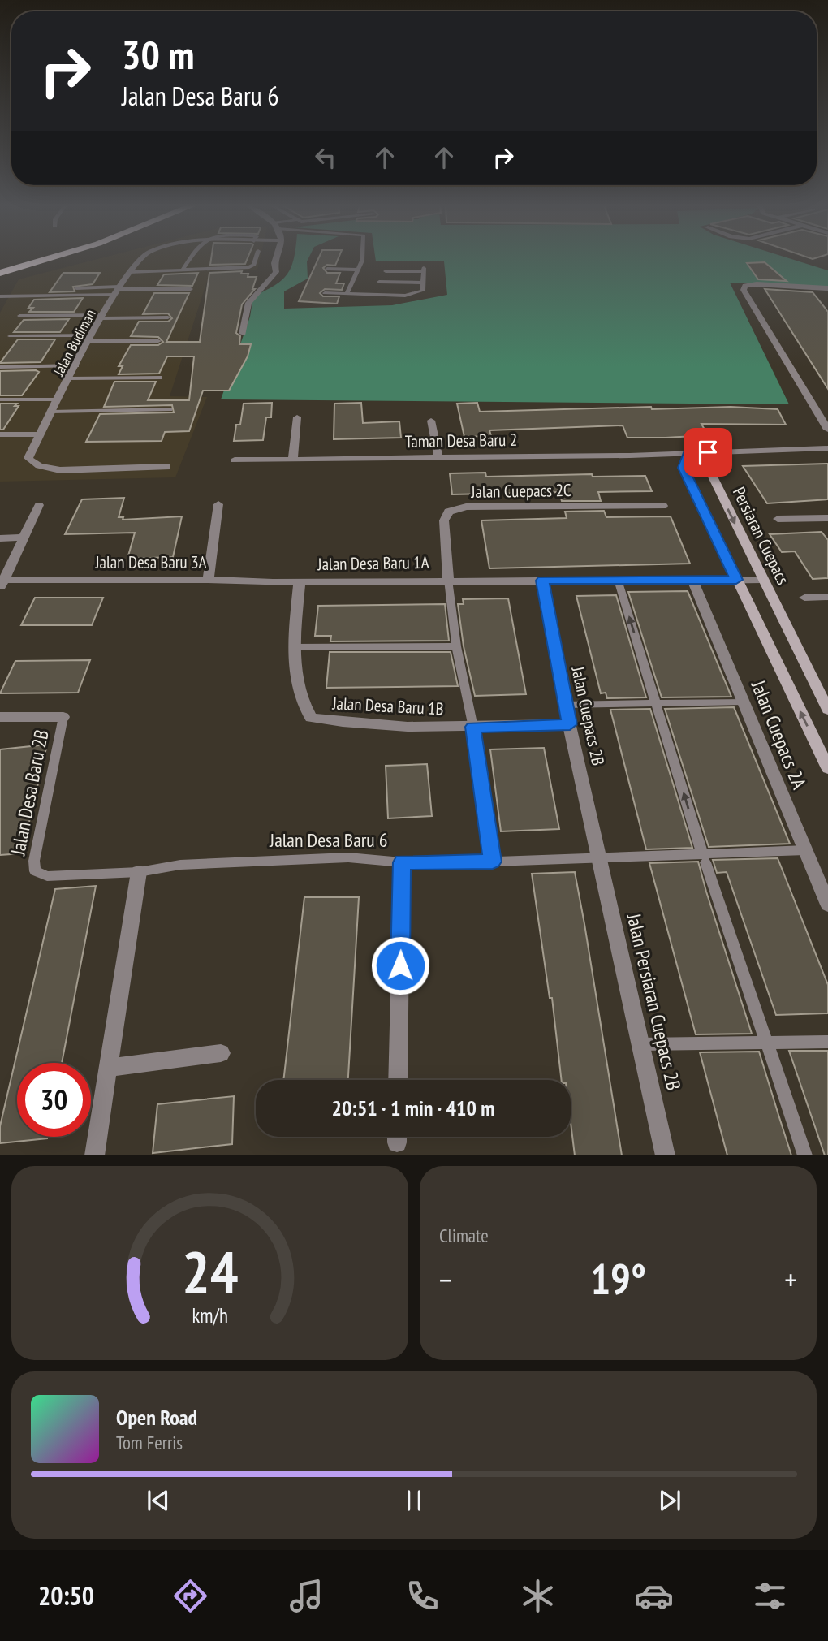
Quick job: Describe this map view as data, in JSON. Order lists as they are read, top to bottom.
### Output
{
  "streets": {
    "street": [
      "Jalan Budiman",
      "Taman Desa Baru 2",
      "Jalan Cuepacs 2C",
      "Persiaran Cuepacs",
      "Jalan Desa Baru 3A",
      "Jalan Desa Baru 1A",
      "Jalan Desa Baru 1B",
      "Jalan Cuepacs 2B",
      "Jalan Cuepacs 2A",
      "Jalan Persiaran Cuepacs 2B"
    ],
    "lane": ["Jalan Desa Baru 2B", "Jalan Desa Baru 6"]
  },
  "crossings": [
    ["Taman Desa Baru 2", "Persiaran Cuepacs"],
    ["Jalan Cuepacs 2C", "Jalan Desa Baru 1A"],
    ["Persiaran Cuepacs", "Jalan Desa Baru 1A"],
    ["Jalan Desa Baru 3A", "Jalan Desa Baru 1A"],
    ["Jalan Desa Baru 3A", "Jalan Desa Baru 1B"],
    ["Jalan Desa Baru 1A", "Jalan Desa Baru 1B"],
    ["Jalan Desa Baru 1A", "Jalan Cuepacs 2B"],
    ["Jalan Desa Baru 1A", "Jalan Cuepacs 2A"],
    ["Jalan Desa Baru 1B", "Jalan Cuepacs 2B"],
    ["Jalan Cuepacs 2B", "Jalan Desa Baru 6"],
    ["Jalan Cuepacs 2B", "Jalan Persiaran Cuepacs 2B"],
    ["Jalan Cuepacs 2A", "Jalan Desa Baru 6"],
    ["Jalan Desa Baru 2B", "Jalan Desa Baru 6"],
    ["Jalan Desa Baru 6", "Jalan Persiaran Cuepacs 2B"]
  ],
  "page": {
    "turn": ["30 m", "Jalan Desa Baru 6"],
    "limit": "30",
    "trip": "20:51 · 1 min · 410 m",
    "tile": "Climate",
    "heat": ["−", "19°", "+"],
    "song": ["Open Road", "Tom Ferris"],
    "tabs": "20:50",
    "gauge": ["24", "km/h"]
  }
}
